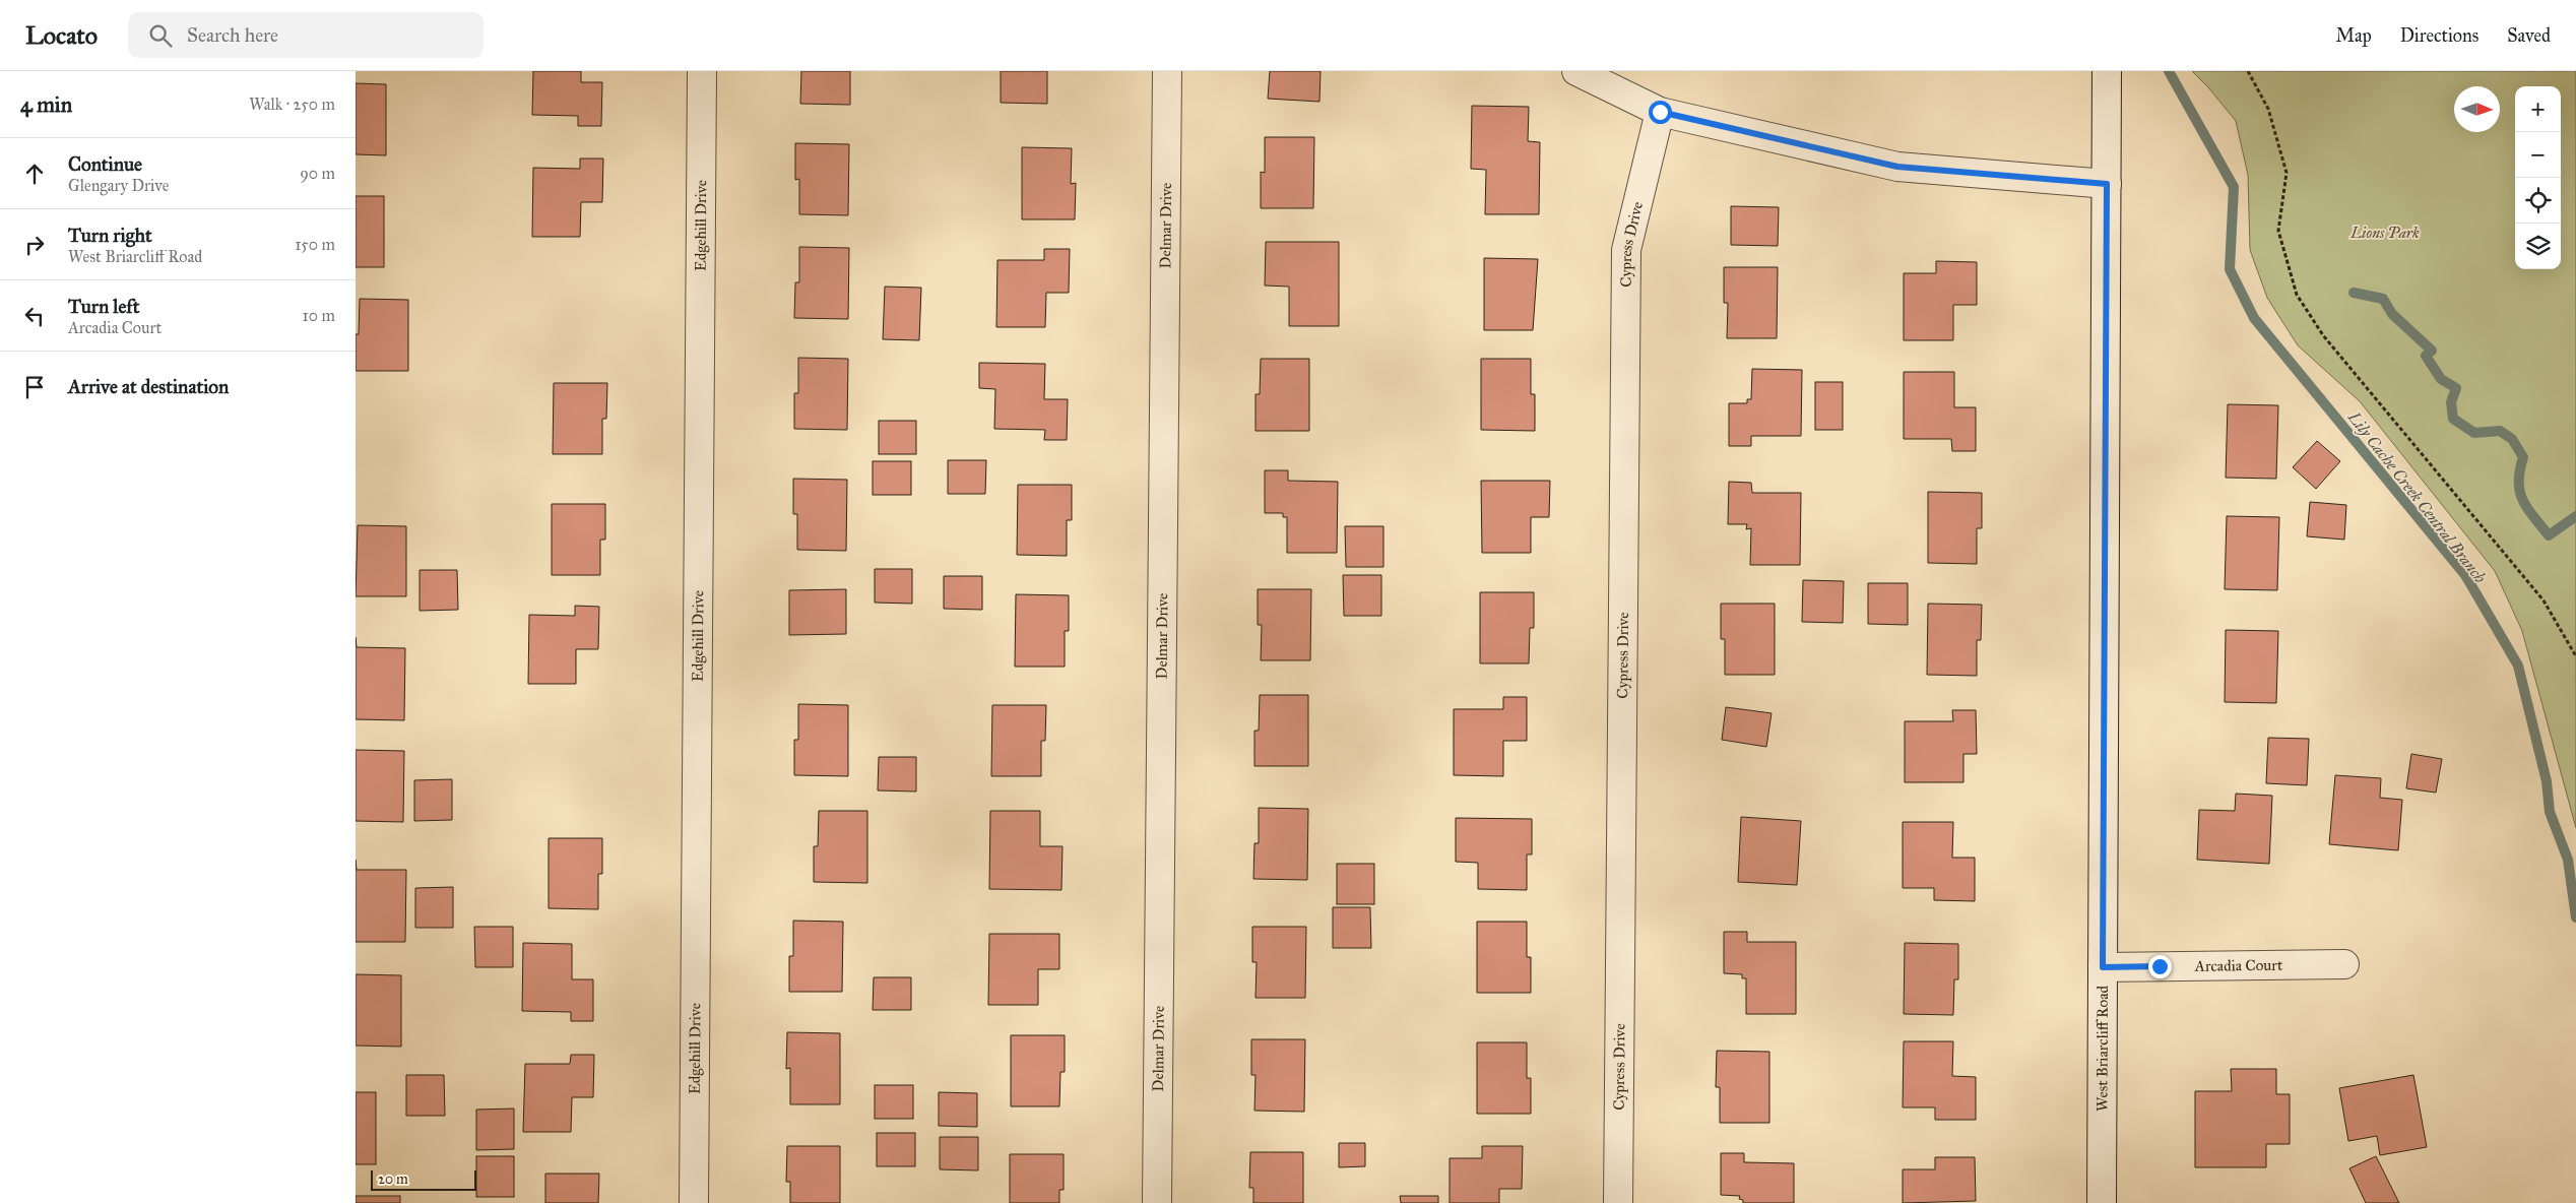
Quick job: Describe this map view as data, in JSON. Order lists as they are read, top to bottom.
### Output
{
  "streets": {
    "street": [
      "Edgehill Drive",
      "Delmar Drive",
      "Cypress Drive",
      "Arcadia Court",
      "West Briarcliff Road"
    ]
  },
  "crossings": [
    ["Arcadia Court", "West Briarcliff Road"]
  ],
  "water": ["Lily Cache Creek Central Branch"],
  "parks": ["Lions Park"],
  "scale_bar": "20 m",
  "north": "right",
  "page": {
    "header": "Locato",
    "search": "Search here",
    "nav": ["Map", "Directions", "Saved"],
    "heading": ["4 min", "Walk · 250 m"],
    "map_buttons": ["+", "−"],
    "list": [
      ["Continue", "Glengary Drive", "90 m"],
      ["Turn right", "West Briarcliff Road", "150 m"],
      ["Turn left", "Arcadia Court", "10 m"],
      "Arrive at destination"
    ],
    "scale": "20 m"
  }
}
